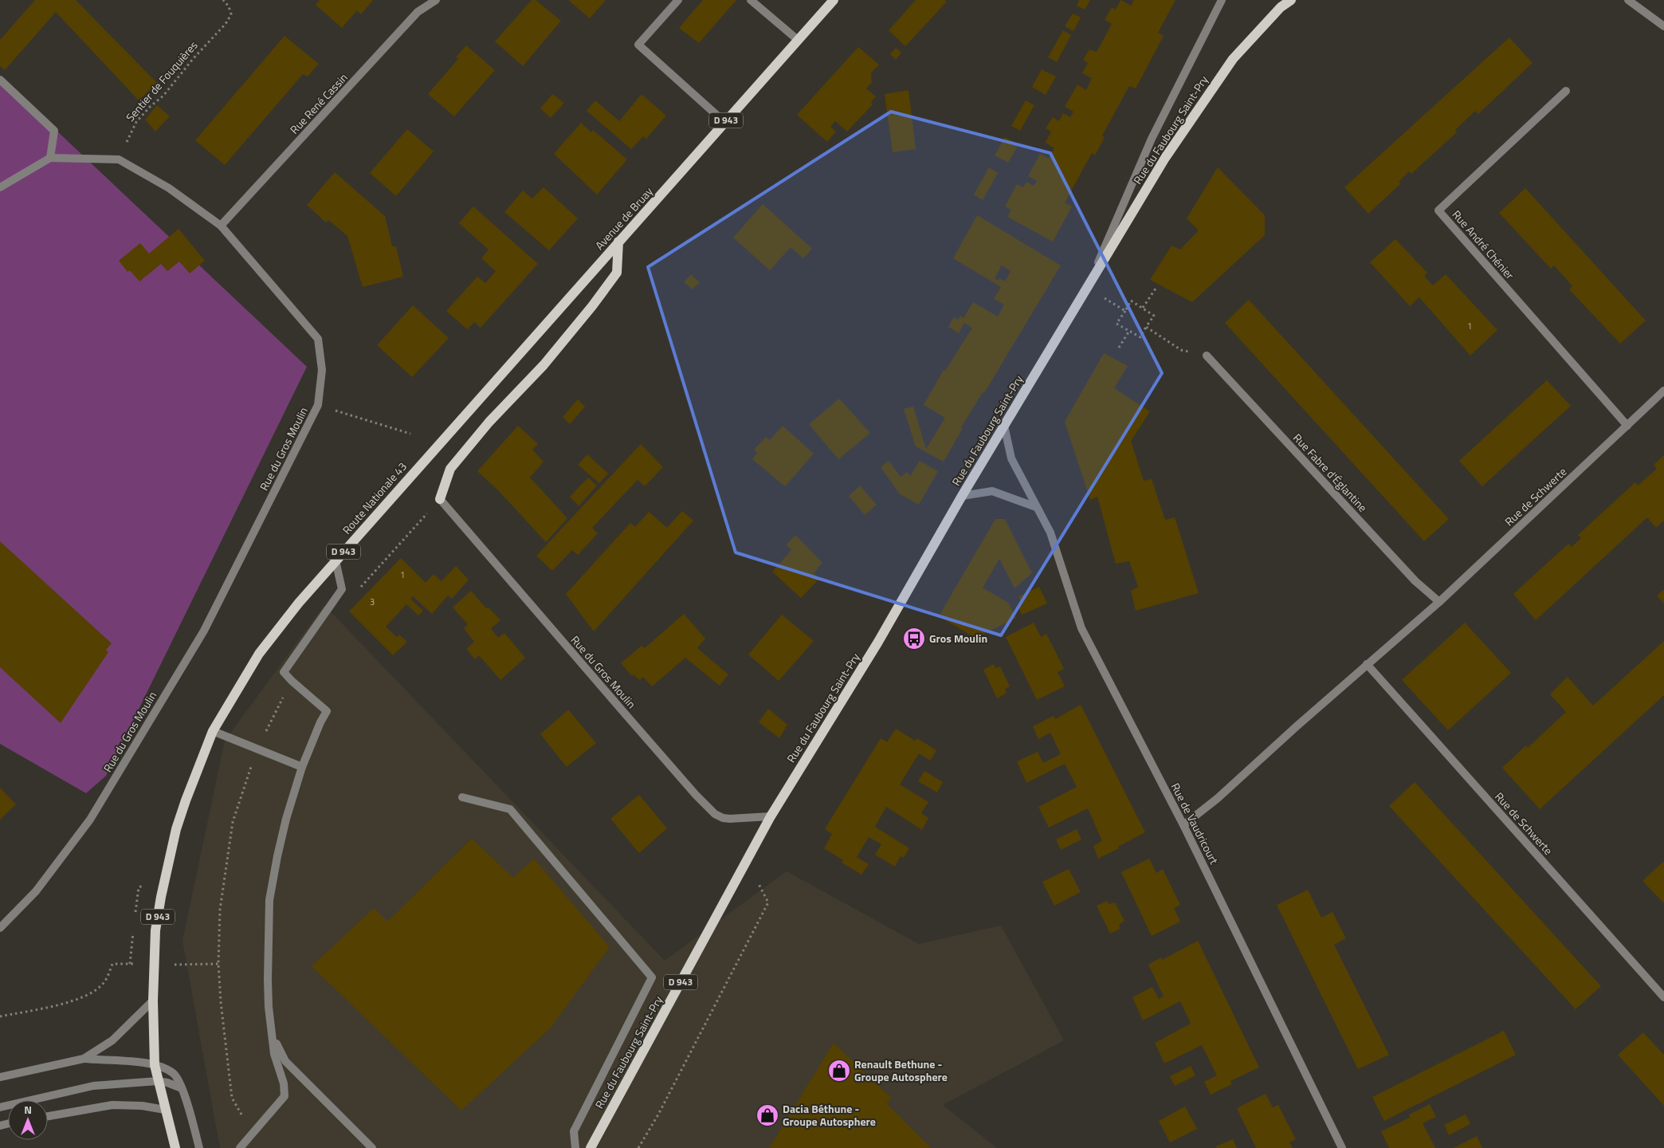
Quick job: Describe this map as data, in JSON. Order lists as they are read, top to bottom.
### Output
{
  "streets": {
    "main road": [
      "D 943",
      "Rue du Faubourg Saint-Pry",
      "Avenue de Bruay",
      "Route Nationale 43"
    ],
    "street": [
      "Rue René Cassin",
      "Rue André Chénier",
      "Rue du Gros Moulin",
      "Rue Fabre d'Églantine",
      "Rue de Schwerte",
      "Rue de Vaudricourt"
    ],
    "path": ["Sentier de Fouquières"]
  },
  "crossings": [
    ["Sentier de Fouquières", "Rue du Gros Moulin"],
    ["Rue René Cassin", "Rue du Gros Moulin"],
    ["D 943", "Route Nationale 43"],
    ["Rue du Faubourg Saint-Pry", "Rue du Gros Moulin"],
    ["Rue du Faubourg Saint-Pry", "Rue de Vaudricourt"],
    ["Avenue de Bruay", "Route Nationale 43"],
    ["Rue André Chénier", "Rue de Schwerte"],
    ["Rue Fabre d'Églantine", "Rue de Schwerte"],
    ["Rue de Schwerte", "Rue de Vaudricourt"]
  ],
  "places": {
    "bus stop": ["Gros Moulin"],
    "shop": ["Renault Bethune - Groupe Autosphere", "Dacia Béthune - Groupe Autosphere"]
  },
  "house_numbers": ["1", "1", "3"],
  "north": "top"
}
